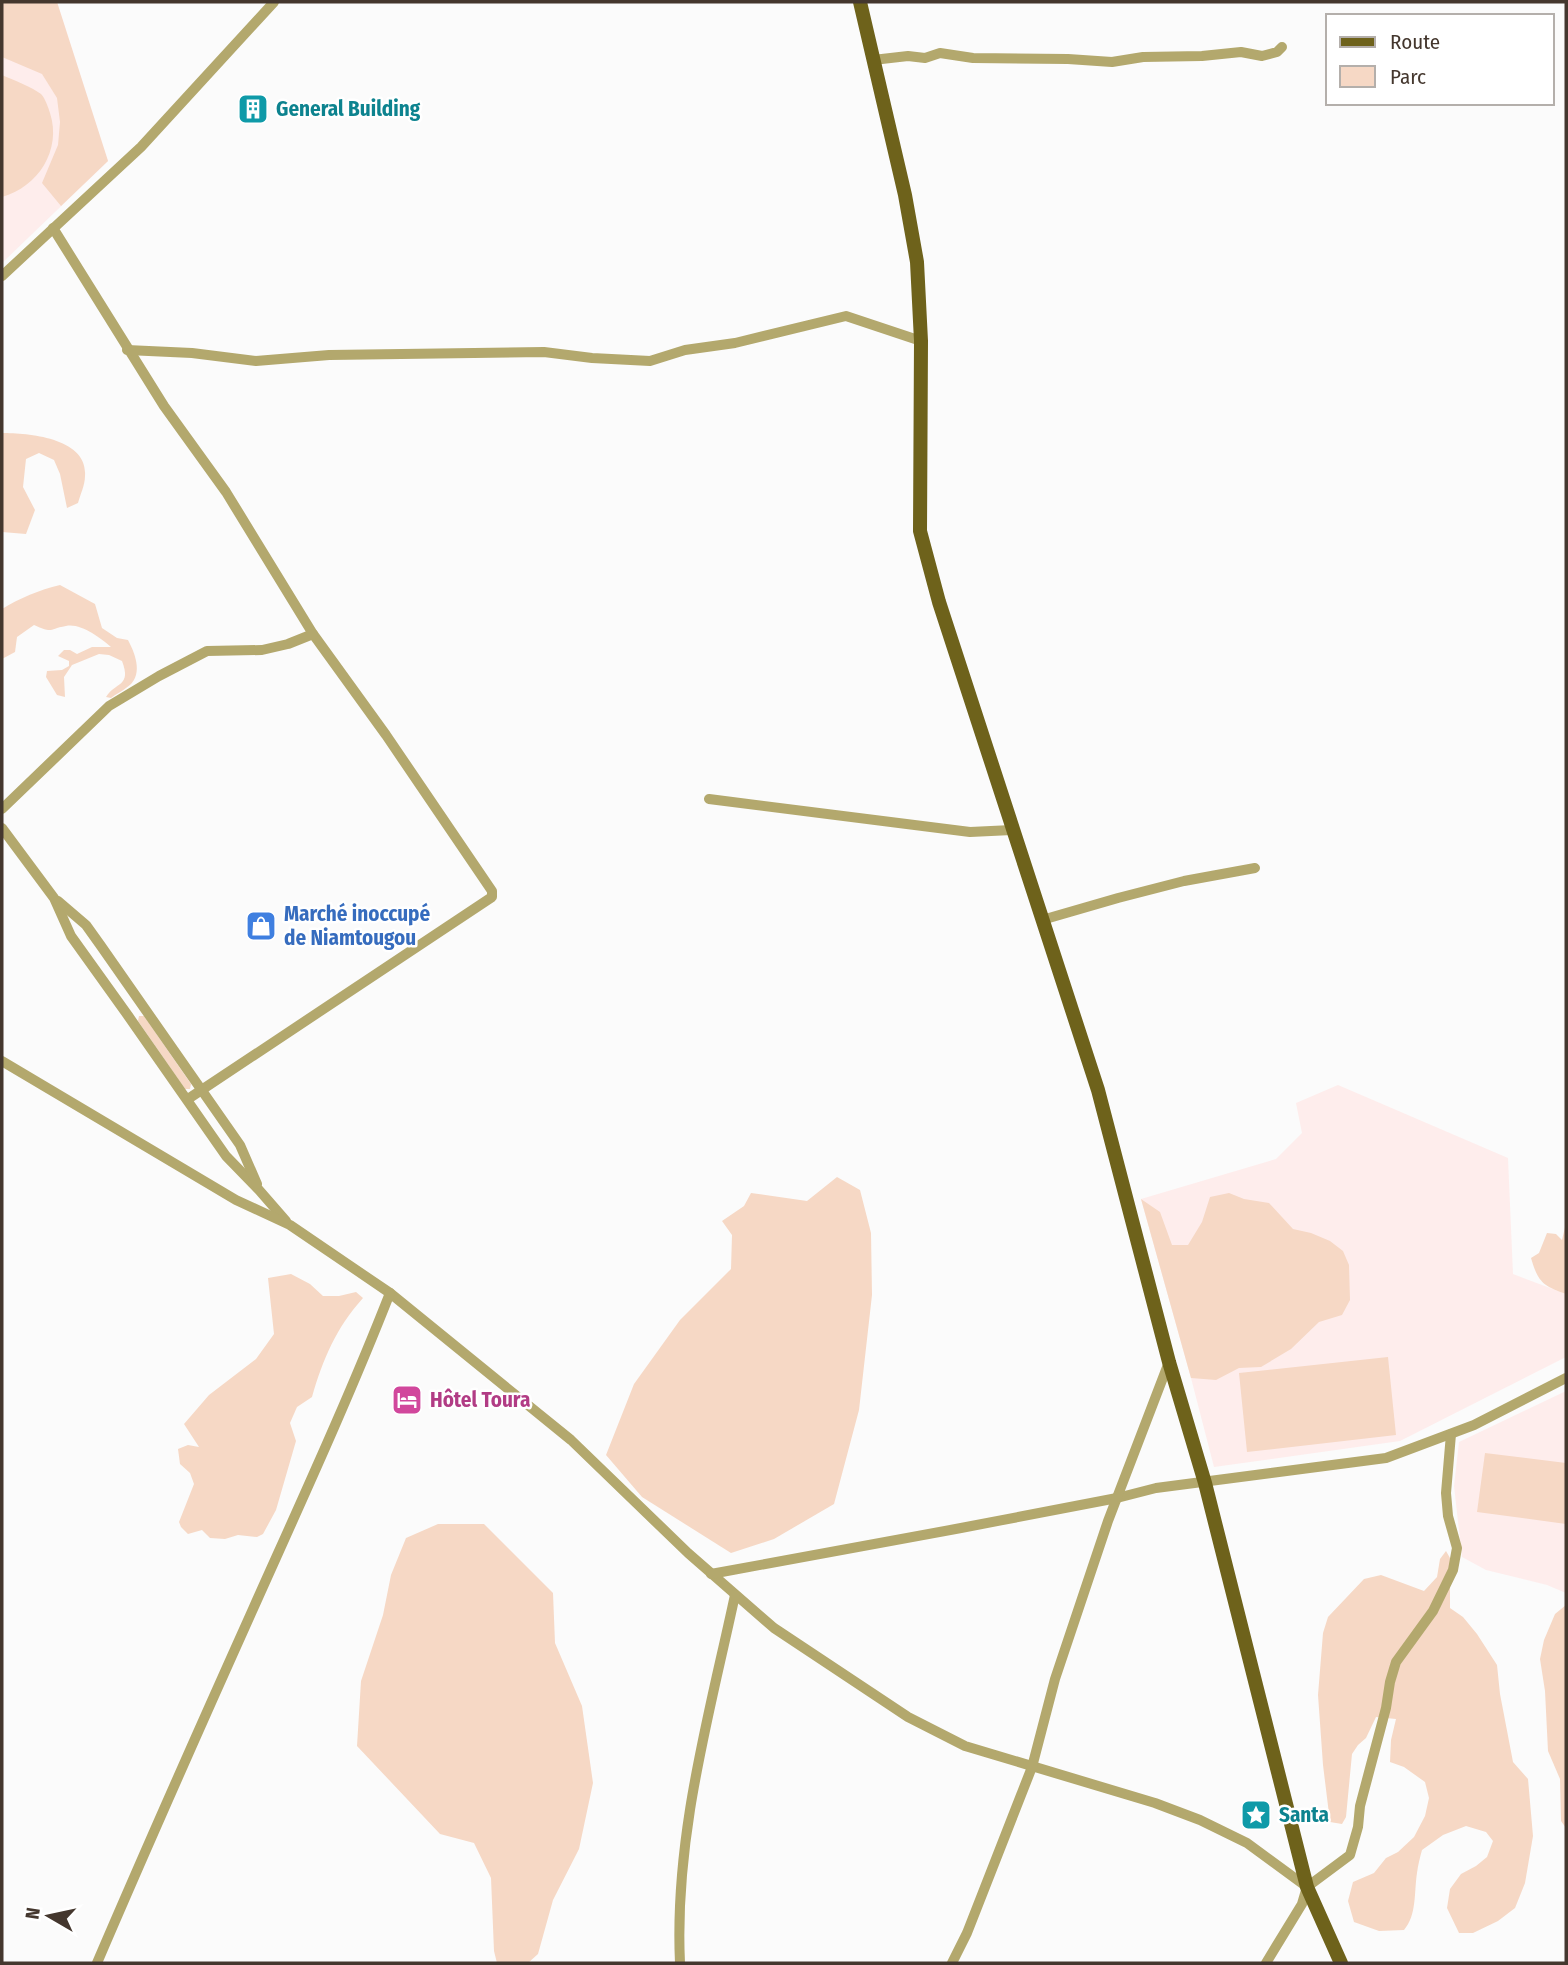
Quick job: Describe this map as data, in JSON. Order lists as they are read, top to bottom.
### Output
{
  "places": {
    "building": ["General Building"],
    "shop": ["Marché inoccupé de Niamtougou"],
    "hotel": ["Hôtel Toura"],
    "place": ["Santa"]
  },
  "legend": ["Route", "Parc"],
  "north": "left"
}
